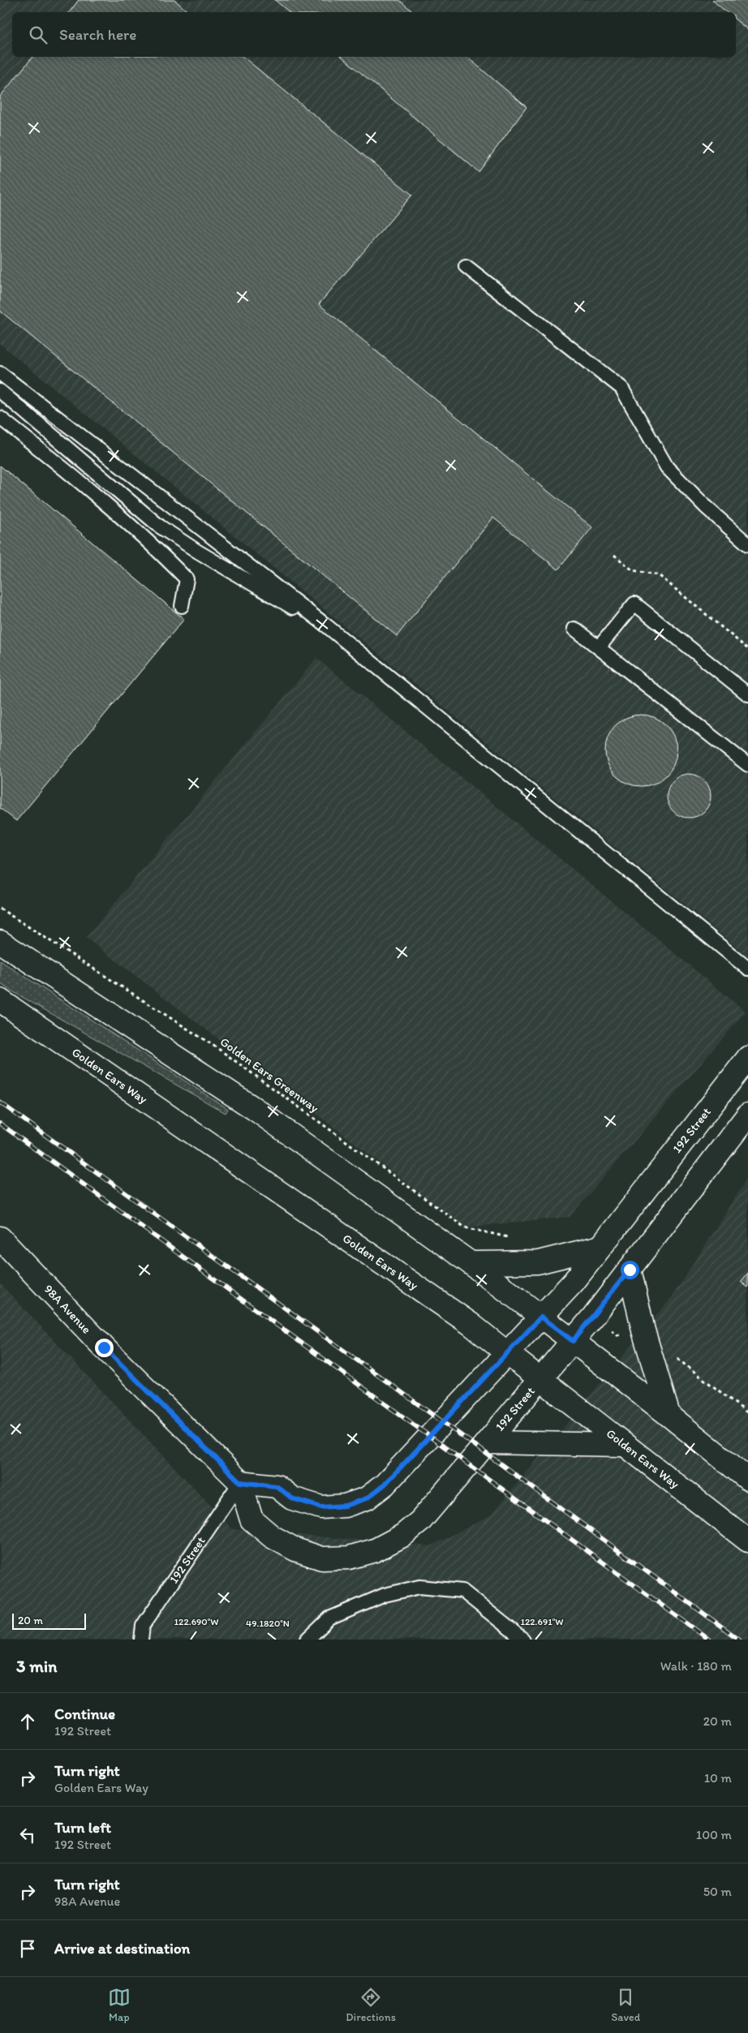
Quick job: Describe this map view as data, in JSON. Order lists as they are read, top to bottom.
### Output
{
  "streets": {
    "main road": ["Golden Ears Way", "192 Street", "98A Avenue"],
    "path": ["Golden Ears Greenway"]
  },
  "crossings": [
    ["Golden Ears Way", "192 Street"],
    ["192 Street", "98A Avenue"]
  ],
  "scale_bar": "20 m",
  "page": {
    "search": "Search here",
    "scale": "20 m",
    "heading": ["3 min", "Walk · 180 m"],
    "list": [
      ["Continue", "192 Street", "20 m"],
      ["Turn right", "Golden Ears Way", "10 m"],
      ["Turn left", "192 Street", "100 m"],
      ["Turn right", "98A Avenue", "50 m"],
      "Arrive at destination"
    ],
    "nav": ["Map", "Directions", "Saved"]
  },
  "coordinates": ["122.690°W", "122.691°W", "49.1820°N"]
}
